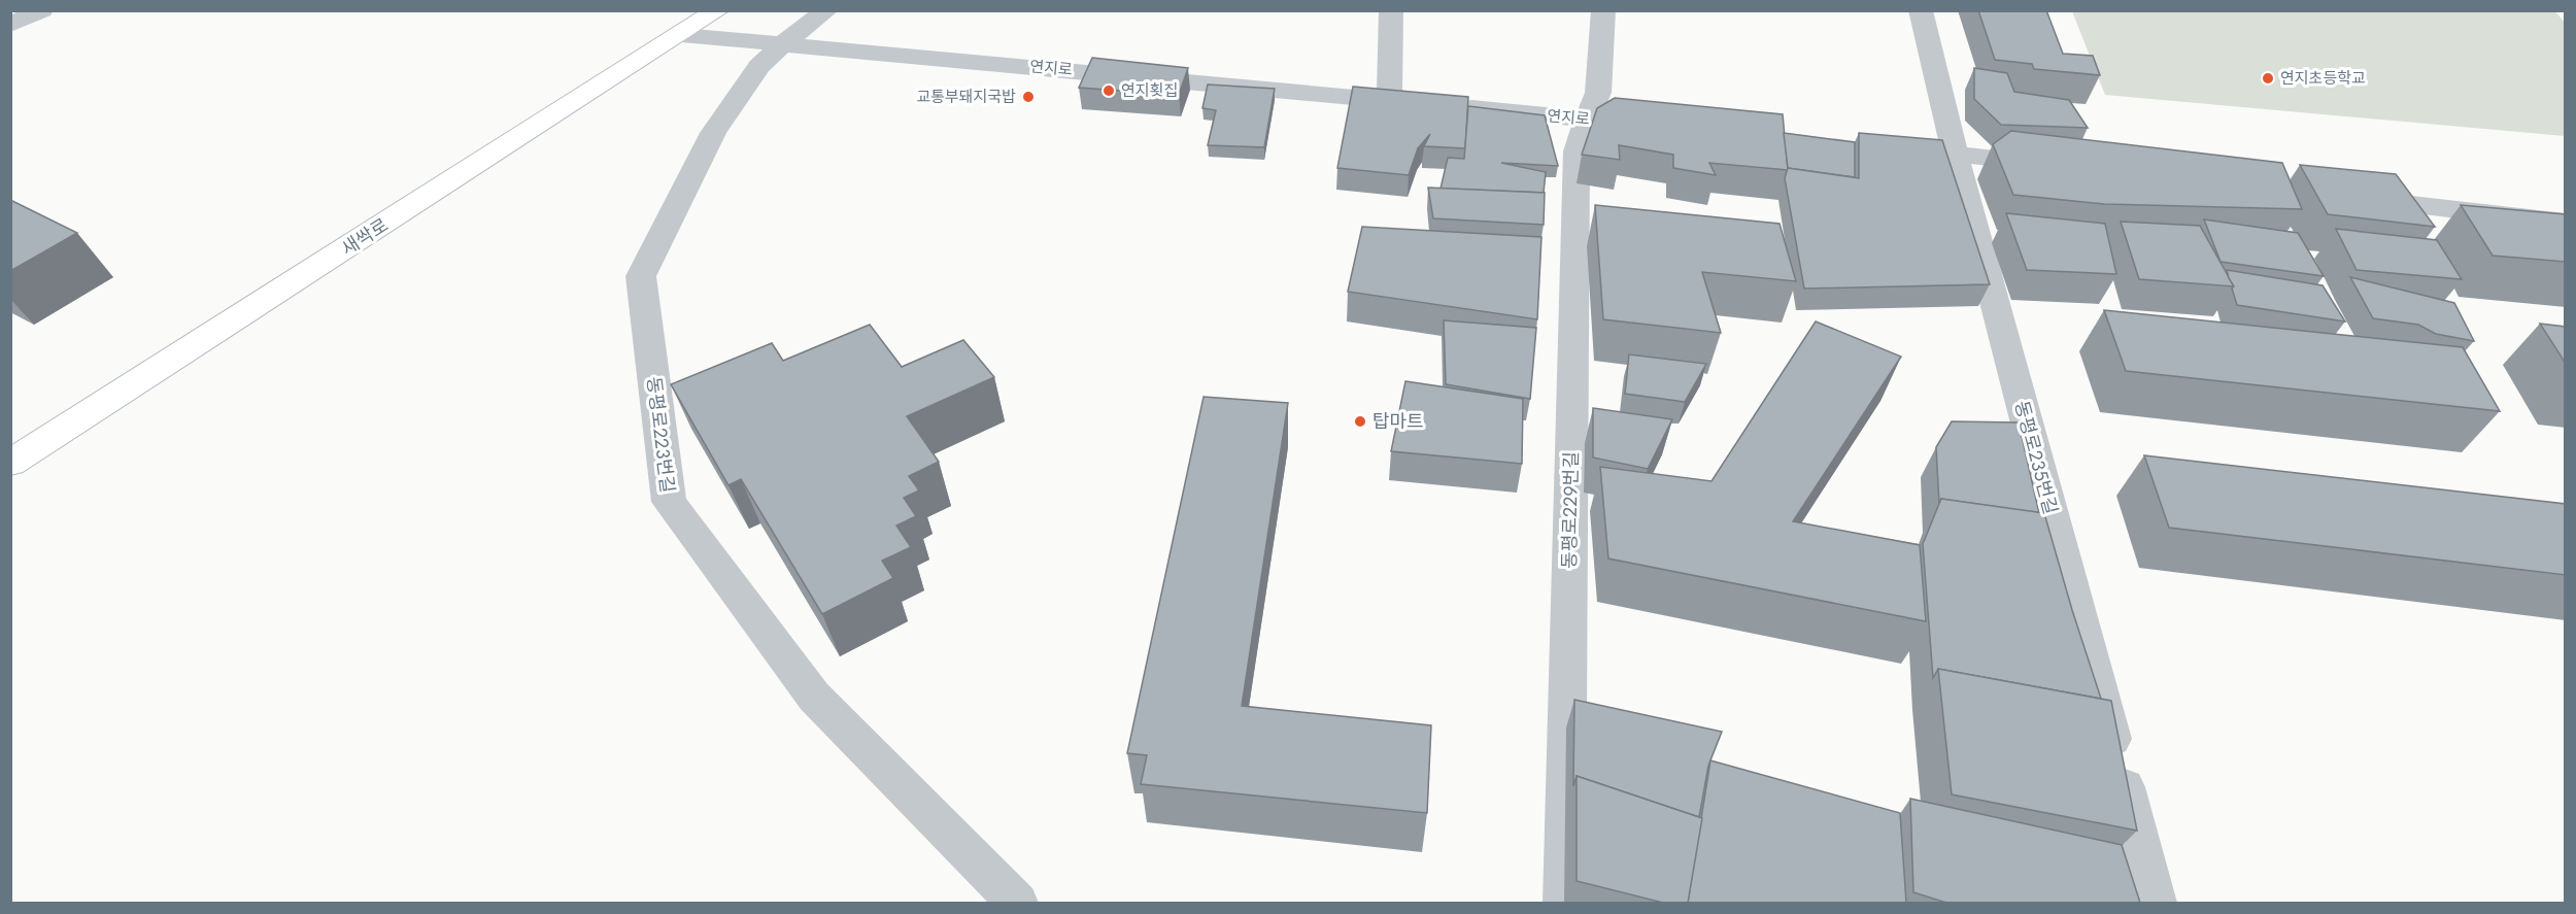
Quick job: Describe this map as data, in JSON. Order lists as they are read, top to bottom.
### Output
{
  "streets": {
    "main road": ["새싹로"],
    "street": [
      "연지로",
      "동평로223번길",
      "동평로235번길",
      "동평로229번길"
    ]
  },
  "crossings": [
    ["연지로", "새싹로"],
    ["연지로", "동평로223번길"],
    ["연지로", "동평로229번길"]
  ],
  "places": [
    "연지초등학교",
    "연지횟집",
    "교통부돼지국밥",
    "탑마트"
  ]
}
